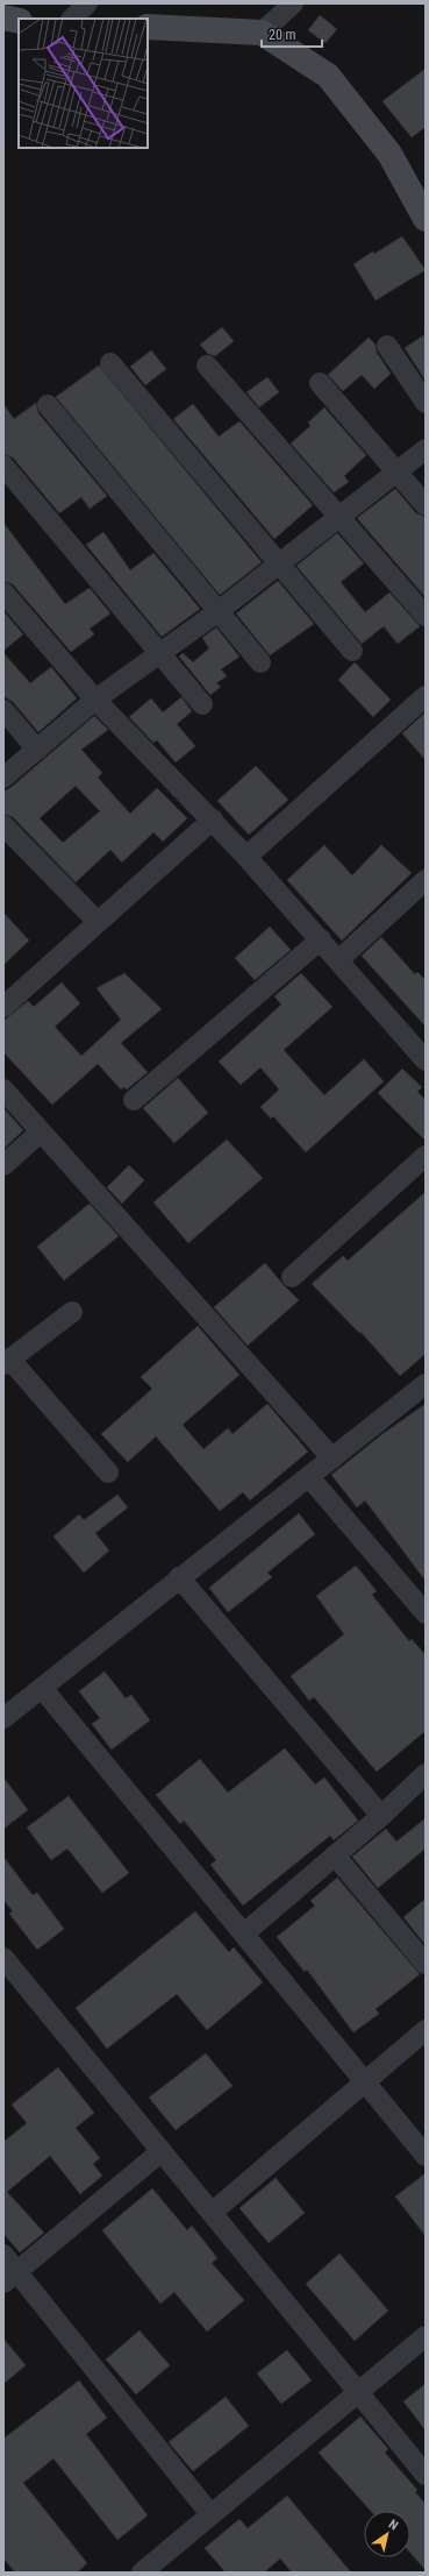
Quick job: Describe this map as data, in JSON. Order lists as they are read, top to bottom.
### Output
{
  "scale_bar": "20 m",
  "north": "top right"
}
